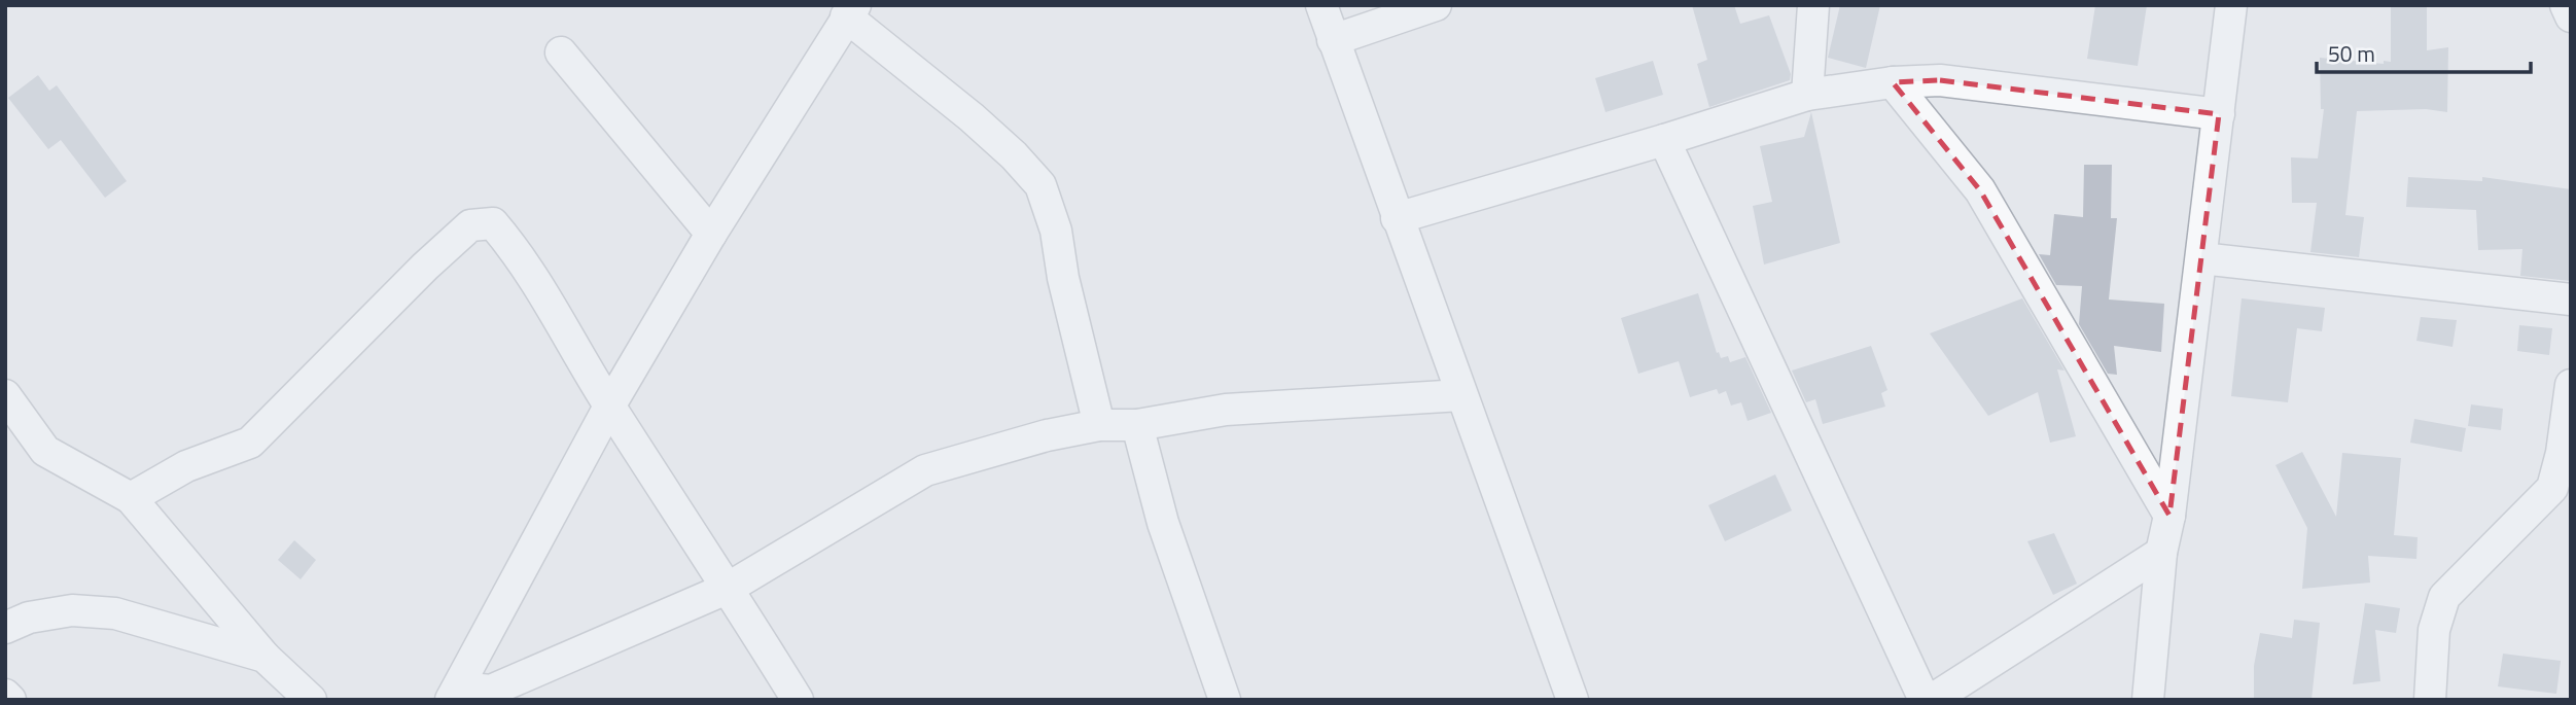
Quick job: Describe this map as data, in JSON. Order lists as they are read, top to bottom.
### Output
{
  "scale_bar": "50 m"
}
